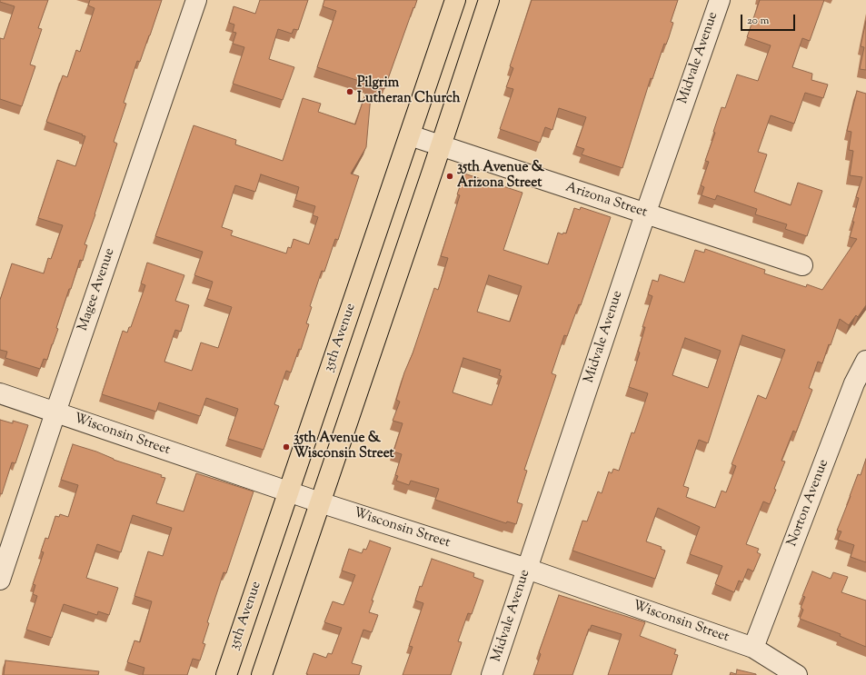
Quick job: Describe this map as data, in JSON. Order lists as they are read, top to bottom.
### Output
{
  "streets": {
    "main road": ["35th Avenue"],
    "street": [
      "Midvale Avenue",
      "Arizona Street",
      "Magee Avenue",
      "Wisconsin Street",
      "Norton Avenue"
    ]
  },
  "crossings": [
    ["Midvale Avenue", "Arizona Street"],
    ["Midvale Avenue", "Wisconsin Street"],
    ["Arizona Street", "35th Avenue"],
    ["Magee Avenue", "Wisconsin Street"],
    ["35th Avenue", "Wisconsin Street"],
    ["Wisconsin Street", "Norton Avenue"]
  ],
  "places": ["Pilgrim Lutheran Church", "35th Avenue & Arizona Street", "35th Avenue & Wisconsin Street"],
  "scale_bar": "20 m"
}
